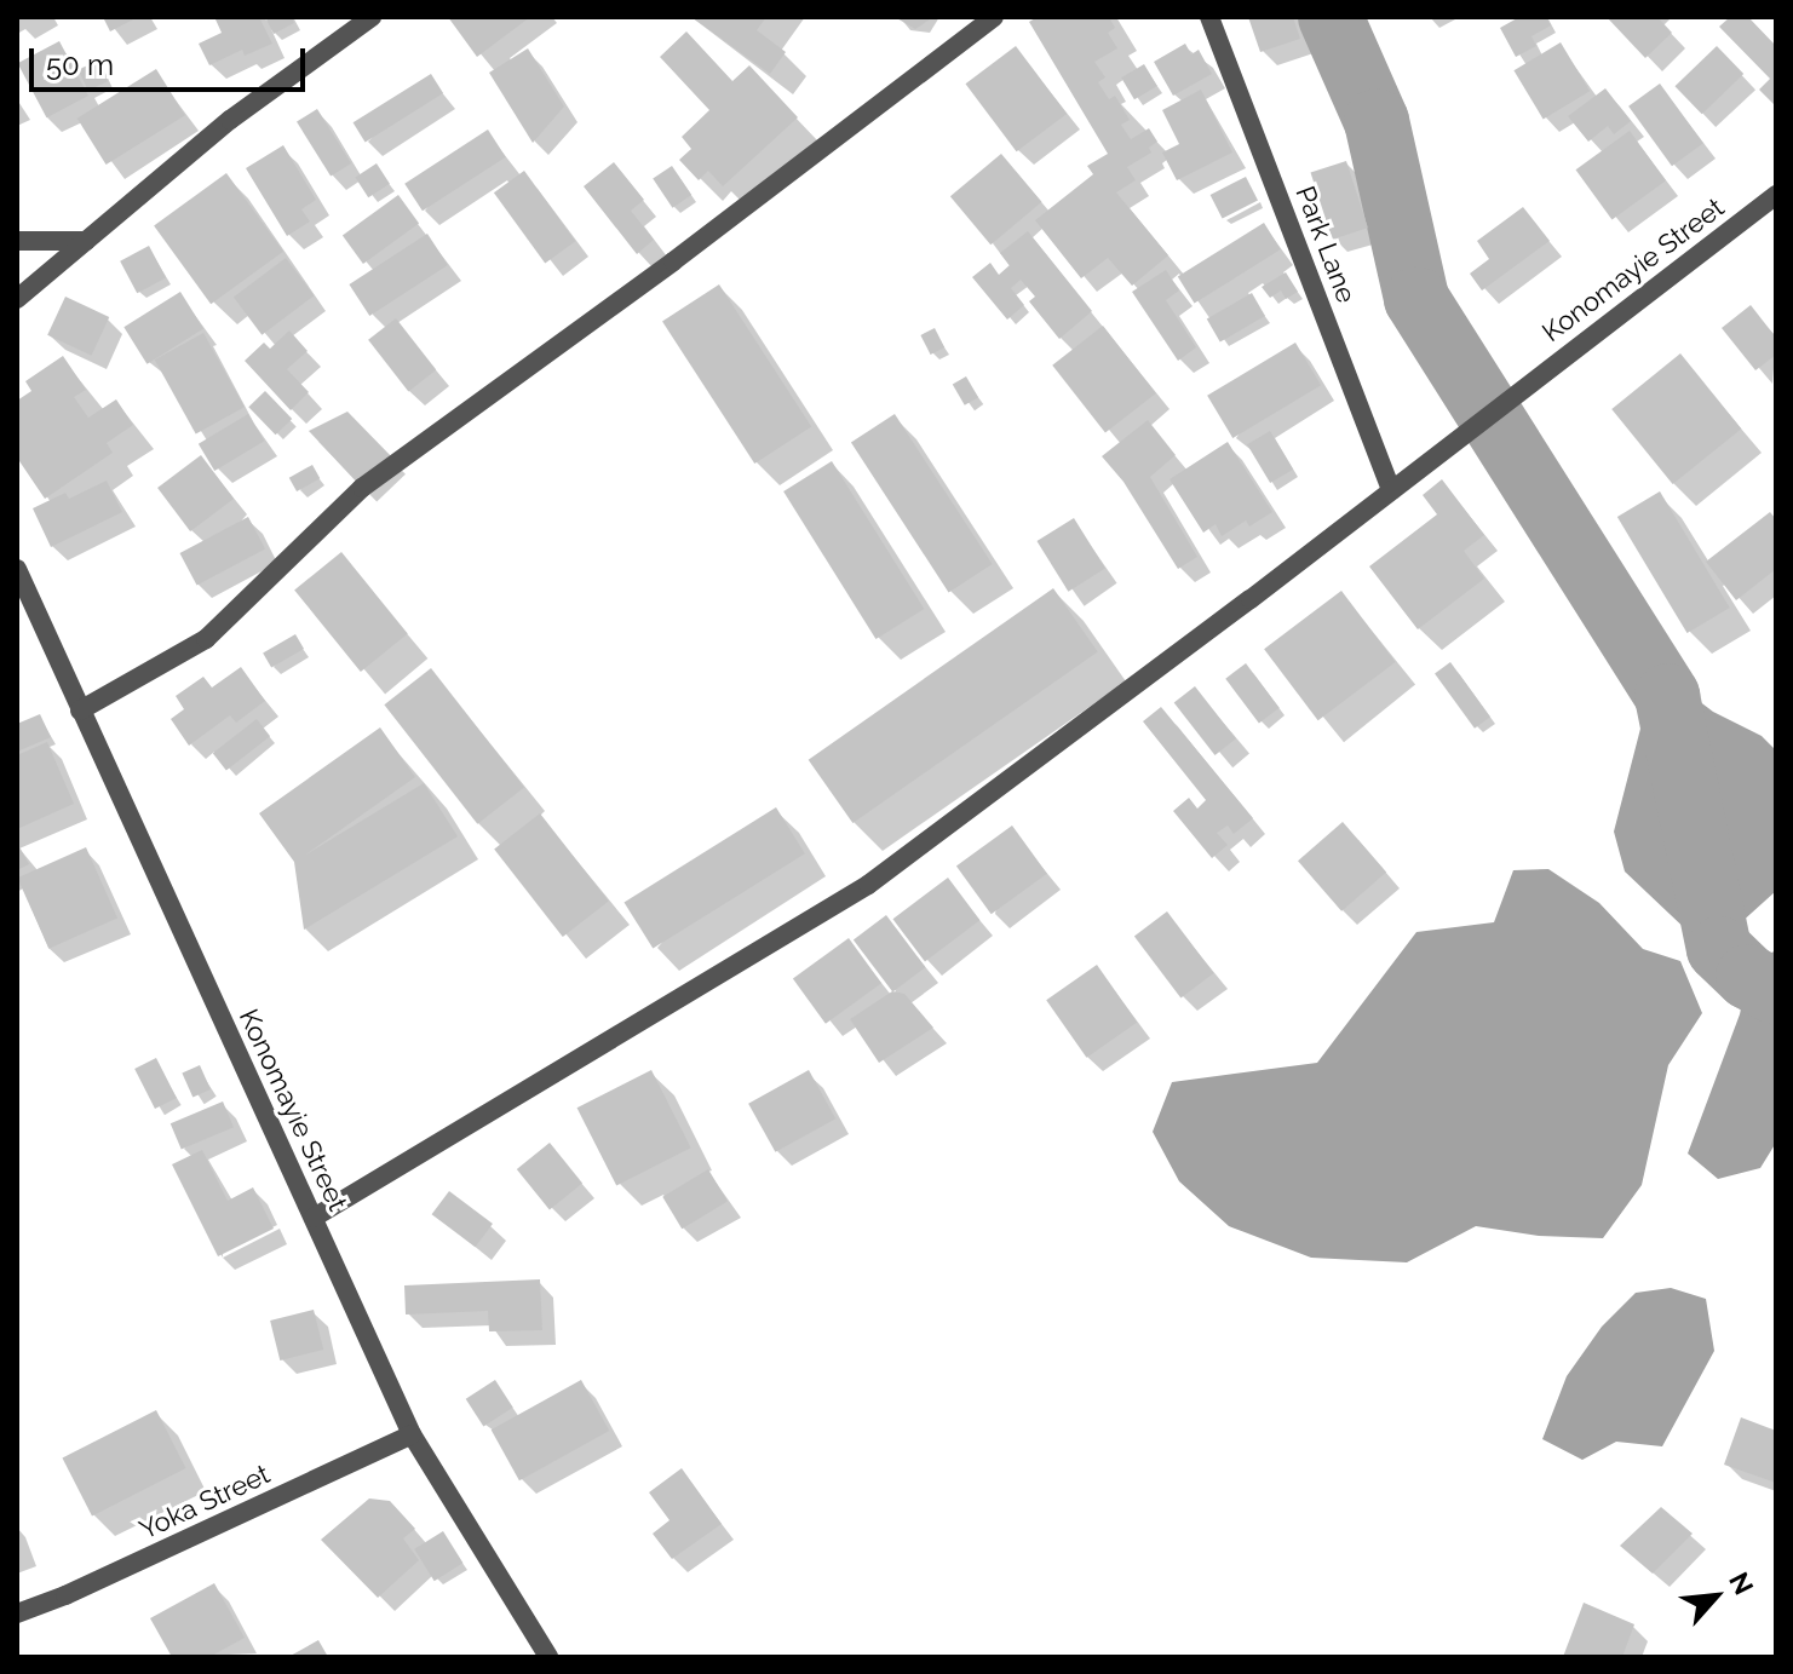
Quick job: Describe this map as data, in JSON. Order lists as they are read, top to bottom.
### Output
{
  "streets": {
    "street": ["Park Lane", "Konomayie Street", "Yoka Street"]
  },
  "crossings": [
    ["Park Lane", "Konomayie Street"],
    ["Konomayie Street", "Yoka Street"]
  ],
  "scale_bar": "50 m",
  "north": "top right"
}
